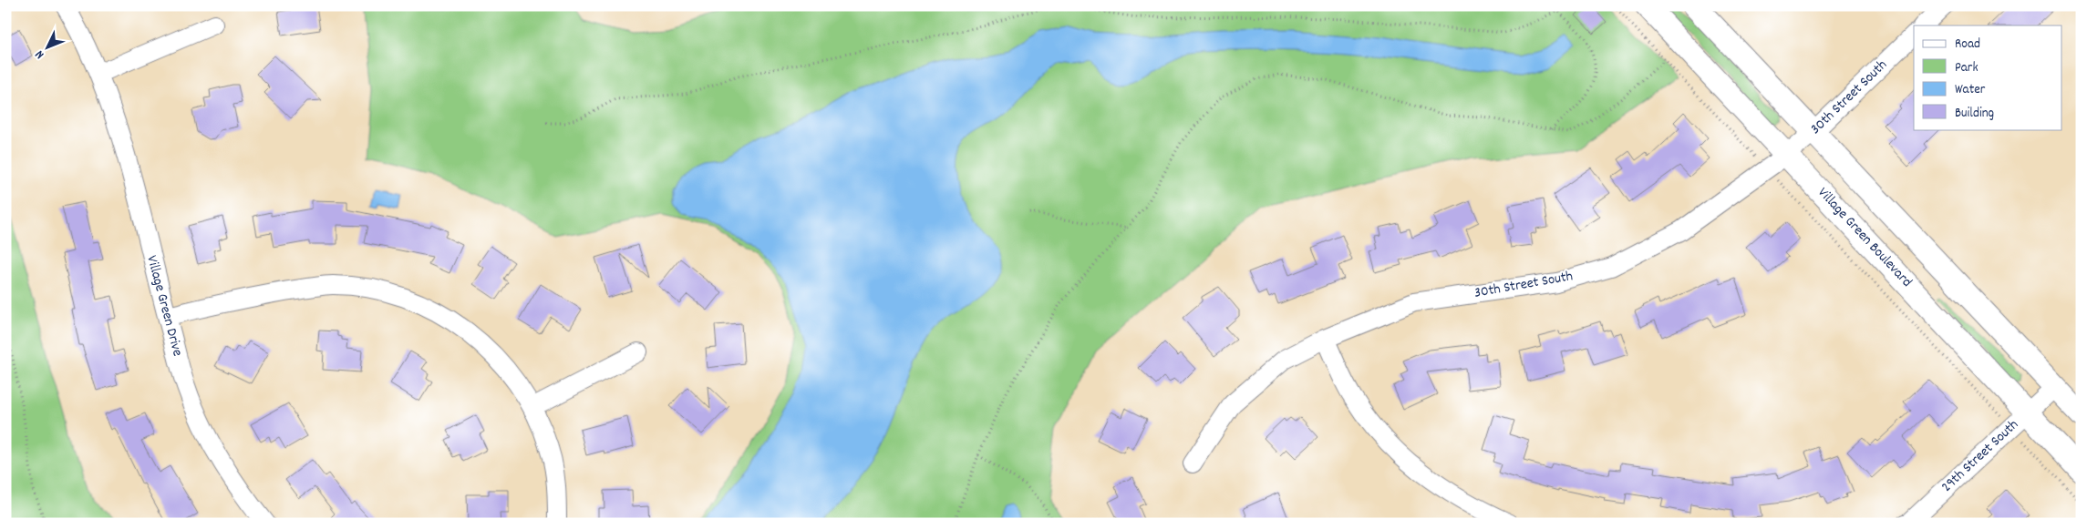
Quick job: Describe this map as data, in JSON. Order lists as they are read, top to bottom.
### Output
{
  "streets": {
    "street": [
      "30th Street South",
      "Village Green Boulevard",
      "Village Green Drive",
      "29th Street South"
    ]
  },
  "crossings": [
    ["30th Street South", "Village Green Boulevard"],
    ["Village Green Boulevard", "29th Street South"]
  ],
  "legend": [
    "Road",
    "Park",
    "Water",
    "Building"
  ],
  "north": "bottom left"
}
